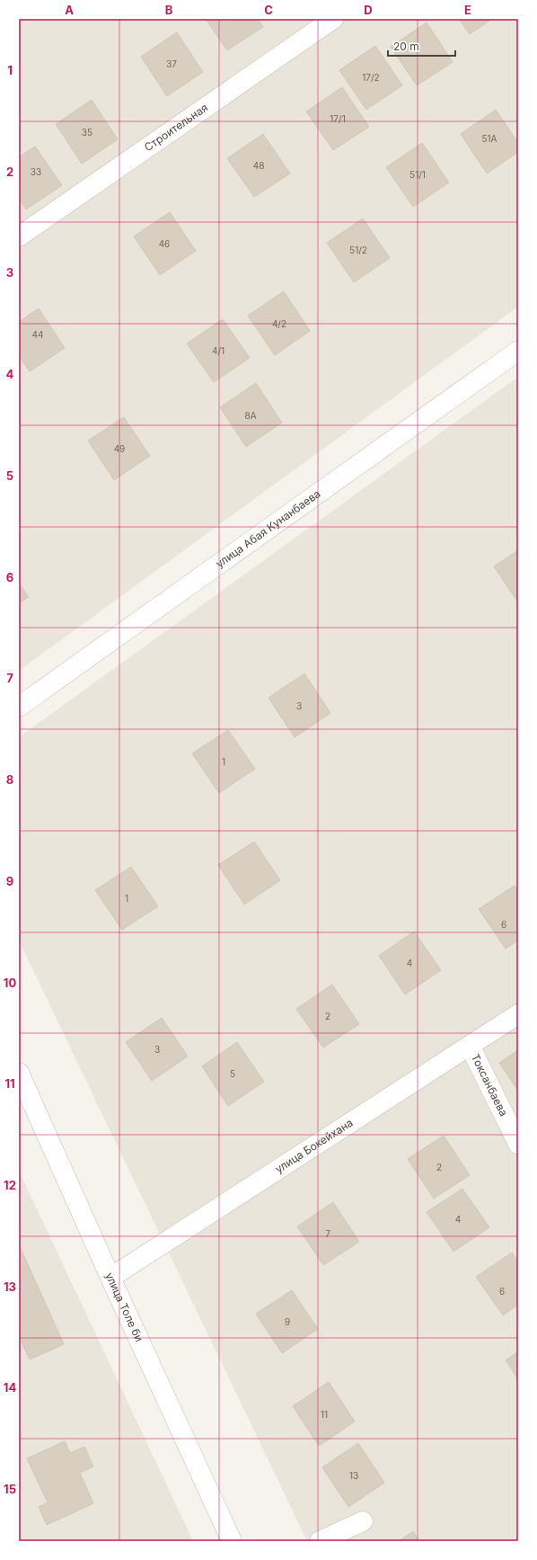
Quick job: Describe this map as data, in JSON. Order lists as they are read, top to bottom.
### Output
{
  "streets": {
    "street": [
      "Строительная",
      "улица Абая Кунанбаева",
      "Токсанбаева",
      "улица Бокейхана",
      "улица Толе би"
    ]
  },
  "crossings": [
    ["Токсанбаева", "улица Бокейхана"],
    ["улица Бокейхана", "улица Толе би"]
  ],
  "house_numbers": [
    "37",
    "17/2",
    "17/1",
    "35",
    "51А",
    "48",
    "33",
    "51/1",
    "46",
    "51/2",
    "4/2",
    "44",
    "4/1",
    "8А",
    "49",
    "3",
    "1",
    "1",
    "6",
    "4",
    "2",
    "3",
    "5",
    "2",
    "4",
    "7",
    "6",
    "9",
    "11",
    "13"
  ],
  "scale_bar": "20 m",
  "grid": {
    "columns": [
      "A",
      "B",
      "C",
      "D",
      "E"
    ],
    "rows": [
      "1",
      "2",
      "3",
      "4",
      "5",
      "6",
      "7",
      "8",
      "9",
      "10",
      "11",
      "12",
      "13",
      "14",
      "15"
    ]
  }
}
